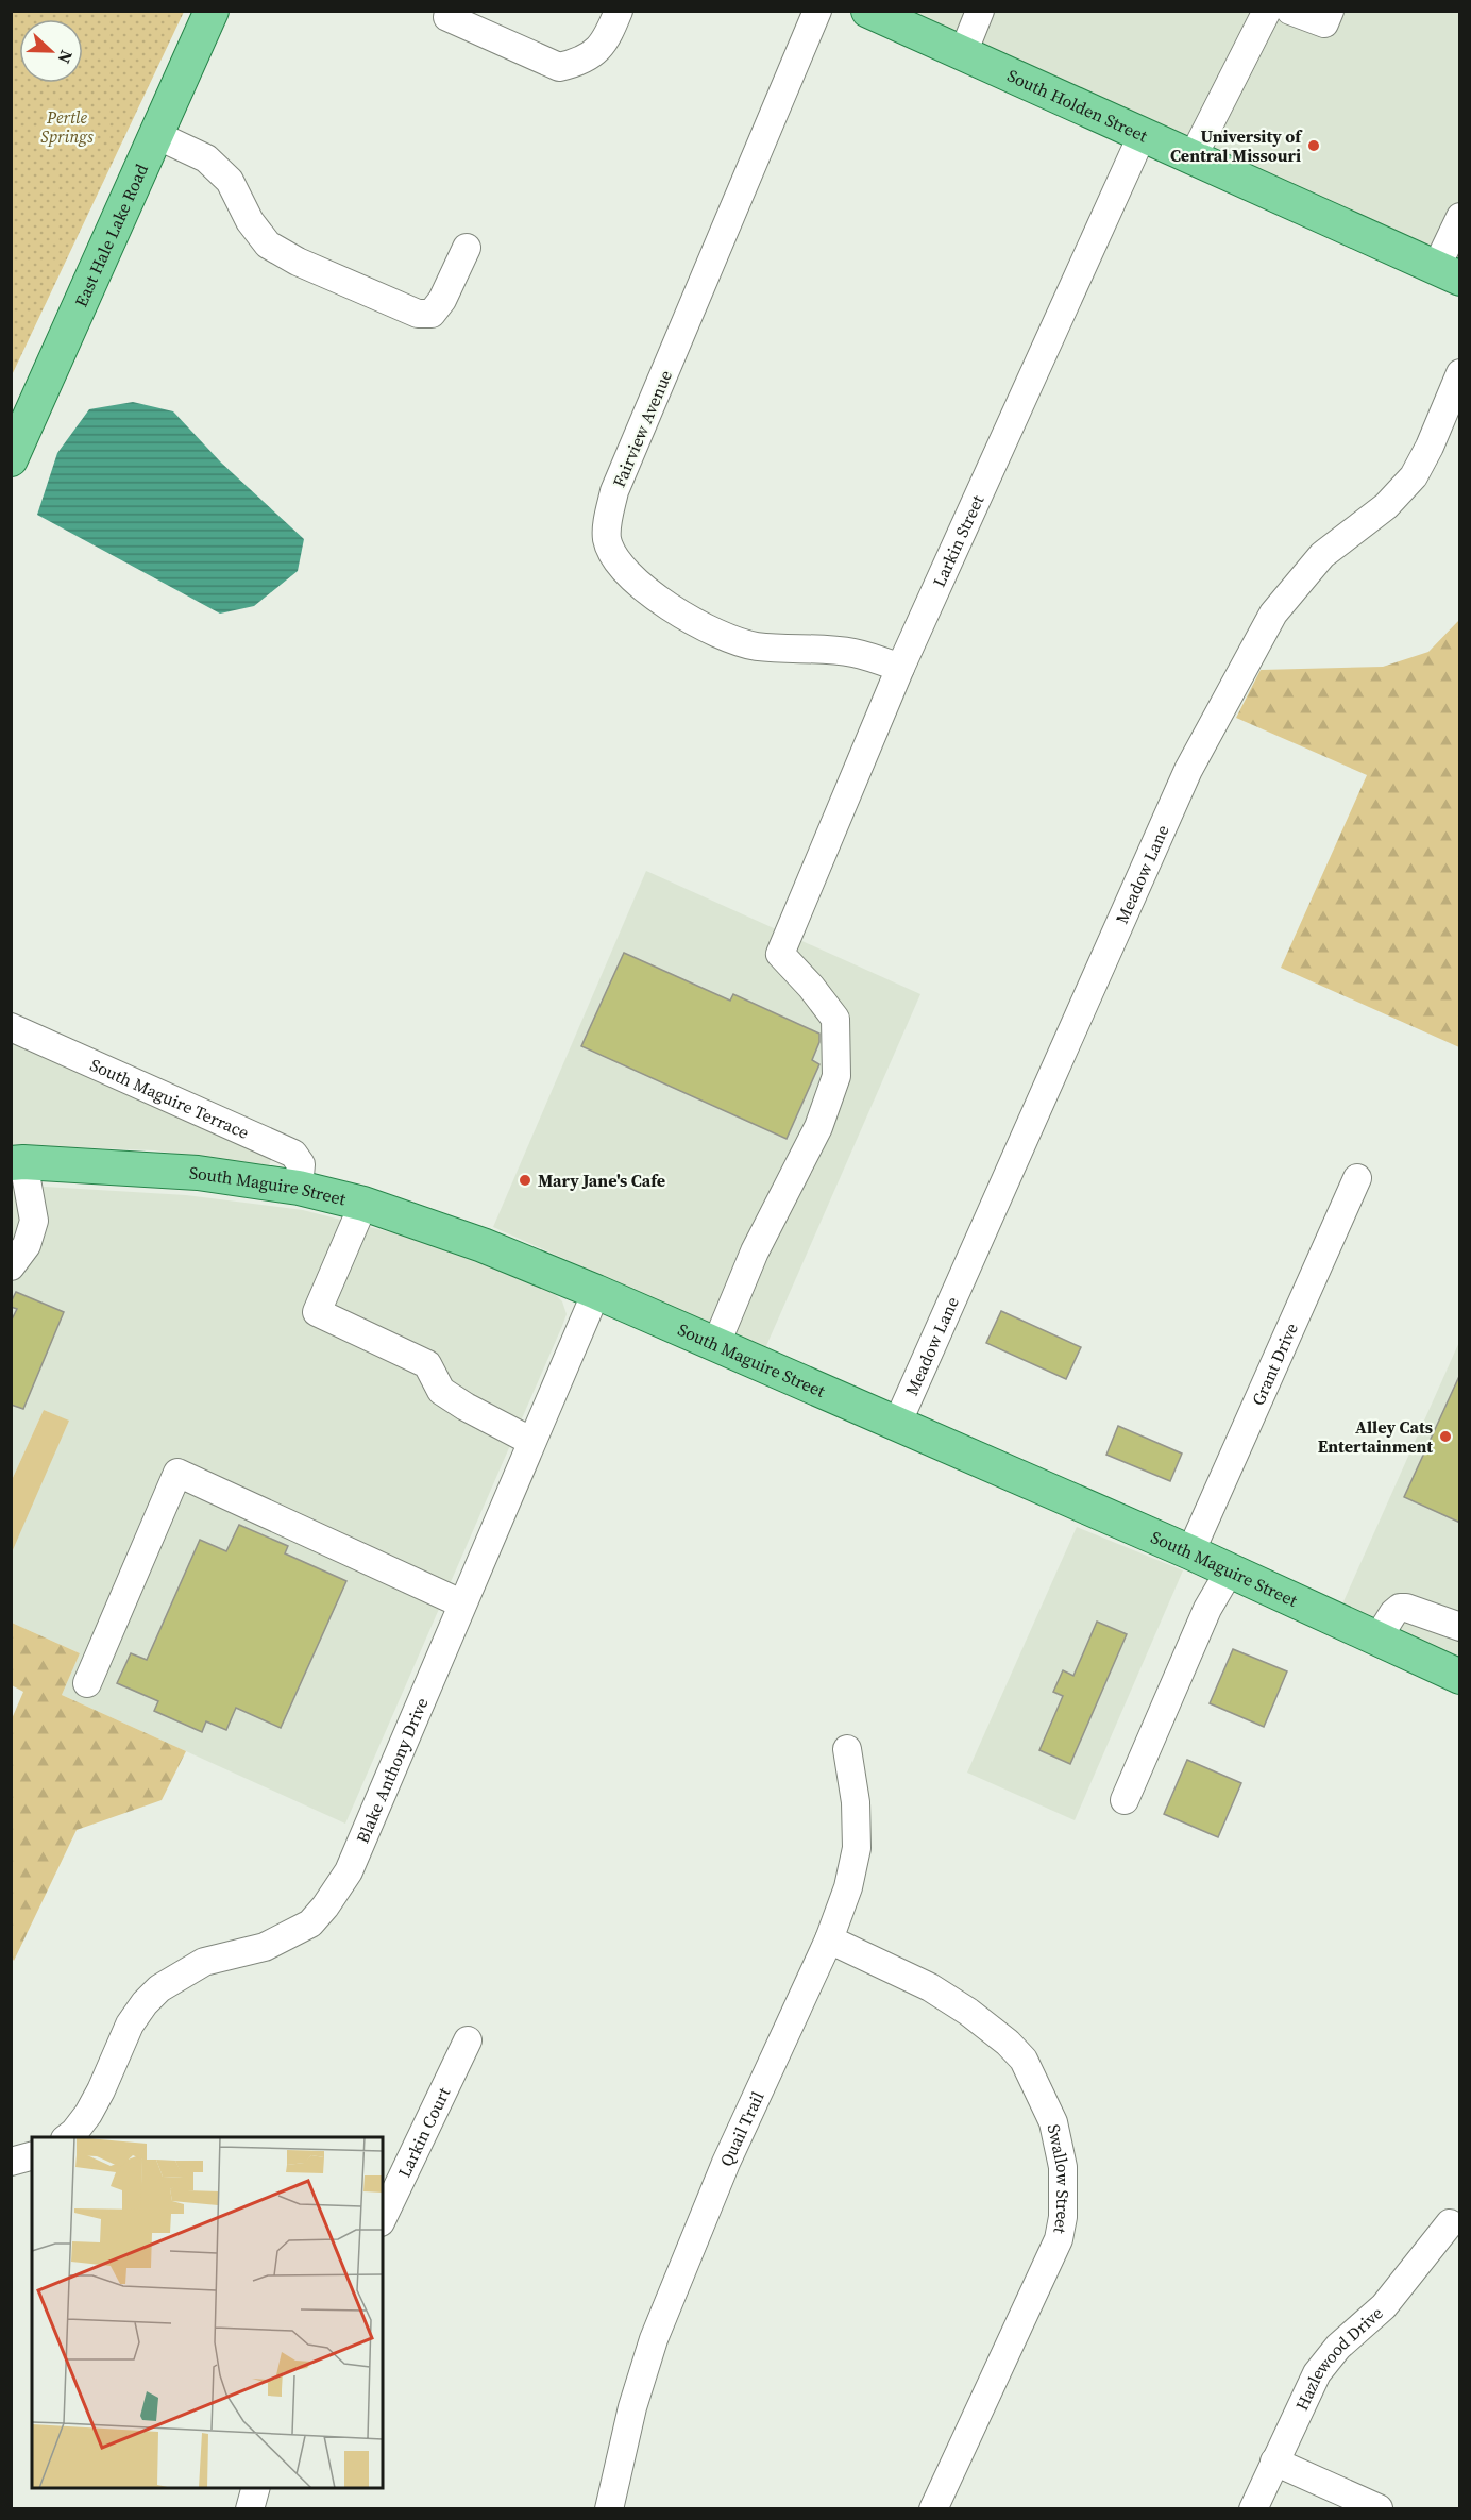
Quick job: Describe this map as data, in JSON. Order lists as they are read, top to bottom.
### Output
{
  "streets": {
    "main road": ["South Holden Street", "East Hale Lake Road", "South Maguire Street"],
    "street": [
      "Fairview Avenue",
      "Larkin Street",
      "Meadow Lane",
      "South Maguire Terrace",
      "Grant Drive",
      "Blake Anthony Drive",
      "Quail Trail",
      "Larkin Court",
      "Swallow Street",
      "Hazlewood Drive"
    ]
  },
  "crossings": [
    ["South Holden Street", "Larkin Street"],
    ["Fairview Avenue", "Larkin Street"],
    ["Larkin Street", "South Maguire Street"],
    ["Meadow Lane", "South Maguire Street"],
    ["South Maguire Terrace", "South Maguire Street"],
    ["South Maguire Street", "Grant Drive"],
    ["South Maguire Street", "Blake Anthony Drive"],
    ["Quail Trail", "Swallow Street"]
  ],
  "parks": ["Pertle Springs"],
  "places": ["University of Central Missouri", "Mary Jane's Cafe", "Alley Cats Entertainment"],
  "north": "right"
}
